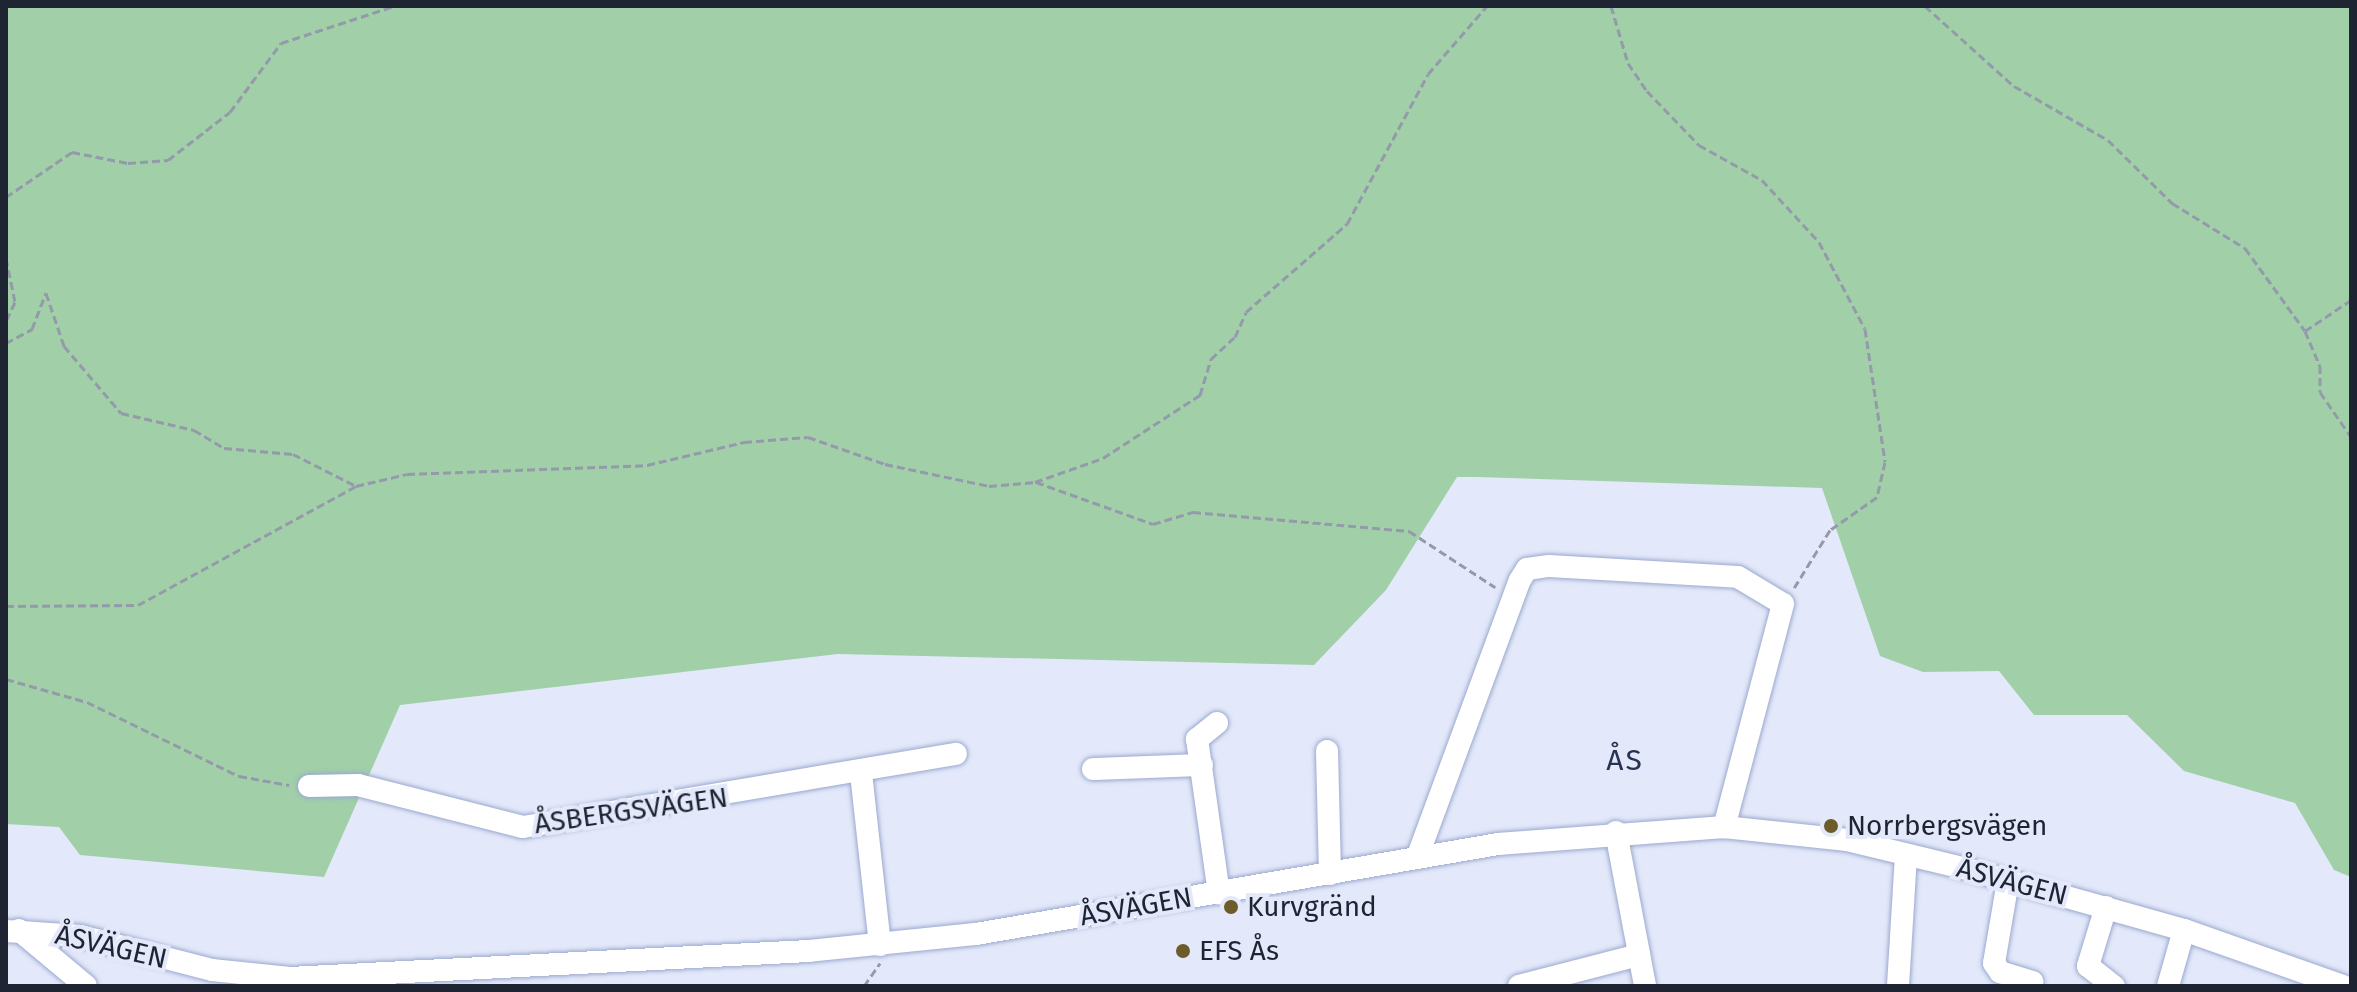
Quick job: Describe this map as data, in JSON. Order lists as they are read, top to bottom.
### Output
{
  "streets": {
    "street": ["ÅSBERGSVÄGEN", "ÅSVÄGEN"]
  },
  "districts": ["ÅS"],
  "places": ["Norrbergsvägen", "Kurvgränd", "EFS Ås"]
}
